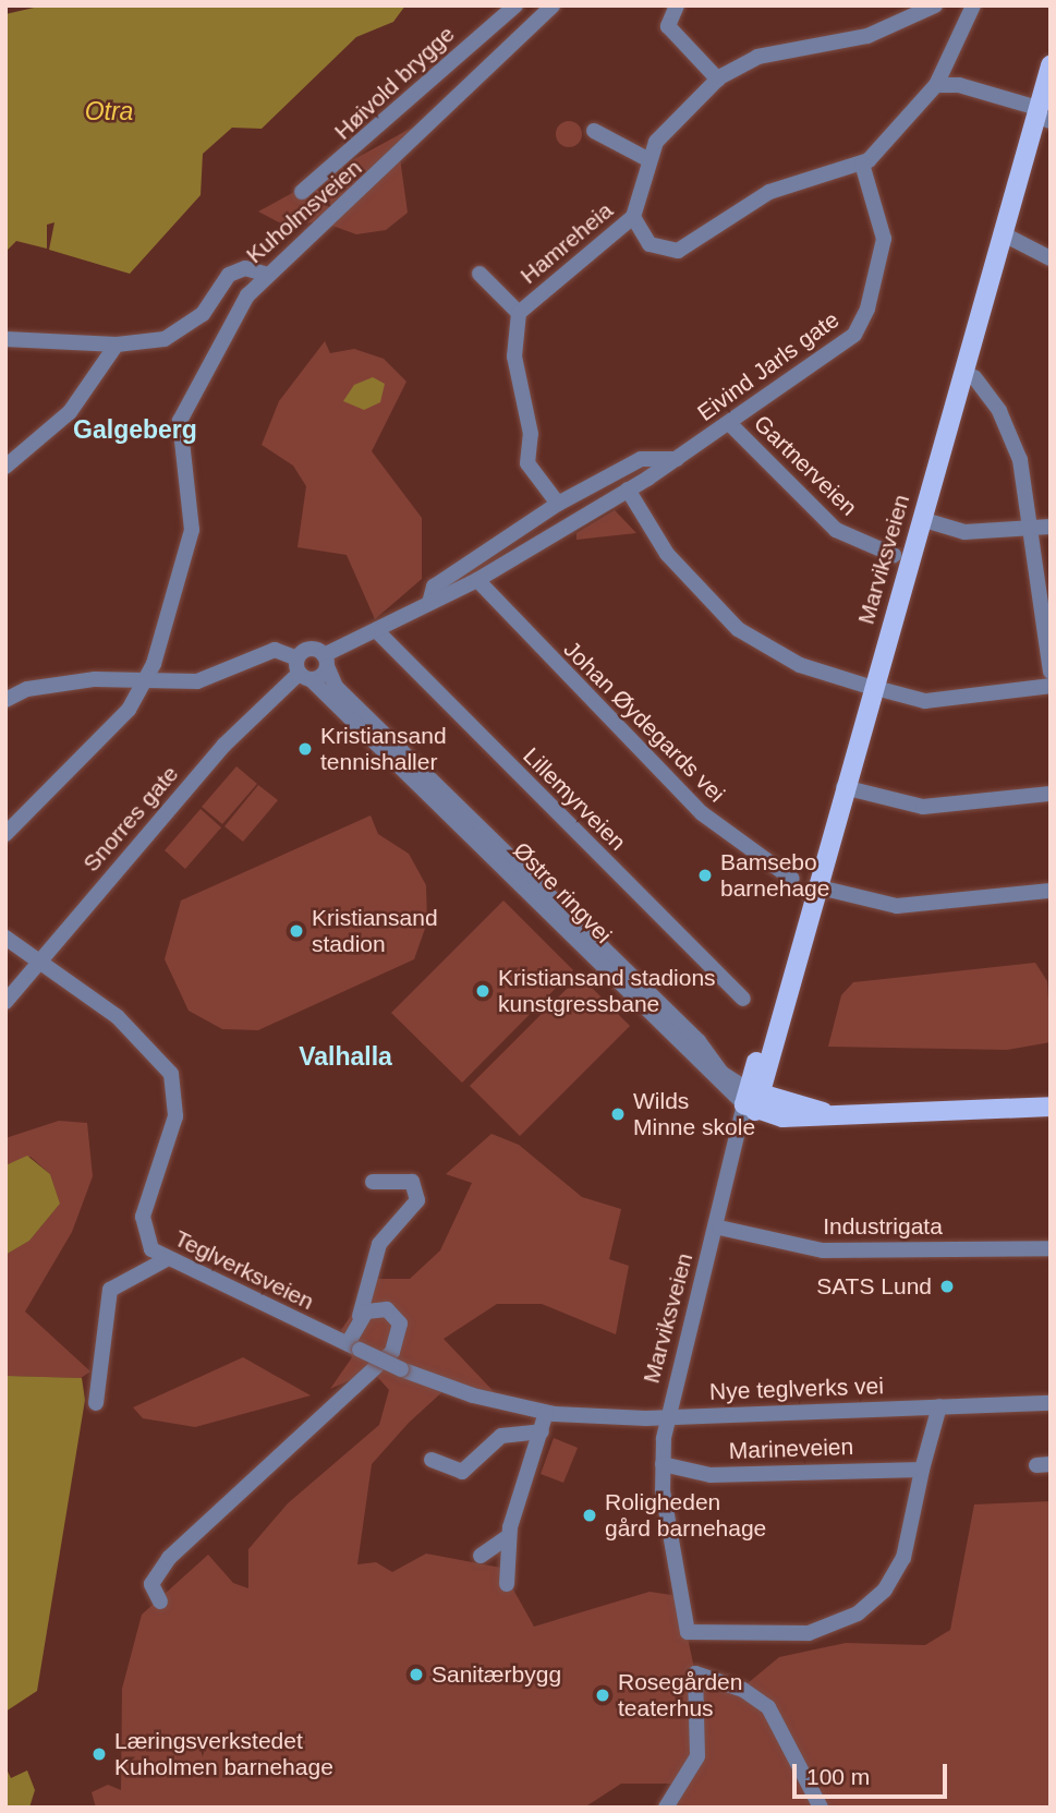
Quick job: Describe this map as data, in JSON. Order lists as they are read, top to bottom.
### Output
{
  "streets": {
    "main road": ["Marviksveien", "Østre ringvei"],
    "street": [
      "Høivold brygge",
      "Kuholmsveien",
      "Hamreheia",
      "Eivind Jarls gate",
      "Gartnerveien",
      "Johan Øydegards vei",
      "Lillemyrveien",
      "Snorres gate",
      "Industrigata",
      "Teglverksveien",
      "Nye teglverks vei",
      "Marineveien"
    ]
  },
  "crossings": [
    ["Hamreheia", "Eivind Jarls gate"],
    ["Eivind Jarls gate", "Gartnerveien"],
    ["Eivind Jarls gate", "Johan Øydegards vei"],
    ["Eivind Jarls gate", "Lillemyrveien"],
    ["Eivind Jarls gate", "Snorres gate"],
    ["Eivind Jarls gate", "Østre ringvei"],
    ["Marviksveien", "Østre ringvei"],
    ["Marviksveien", "Industrigata"],
    ["Marviksveien", "Nye teglverks vei"],
    ["Marviksveien", "Marineveien"],
    ["Snorres gate", "Østre ringvei"],
    ["Snorres gate", "Teglverksveien"],
    ["Teglverksveien", "Nye teglverks vei"]
  ],
  "districts": ["Galgeberg", "Valhalla"],
  "water": ["Otra"],
  "places": [
    "Kristiansand tennishaller",
    "Bamsebo barnehage",
    "Kristiansand stadion",
    "Kristiansand stadions kunstgressbane",
    "Wilds Minne skole",
    "SATS Lund",
    "Roligheden gård barnehage",
    "Sanitærbygg",
    "Rosegården teaterhus",
    "Læringsverkstedet Kuholmen barnehage"
  ],
  "scale_bar": "100 m"
}
